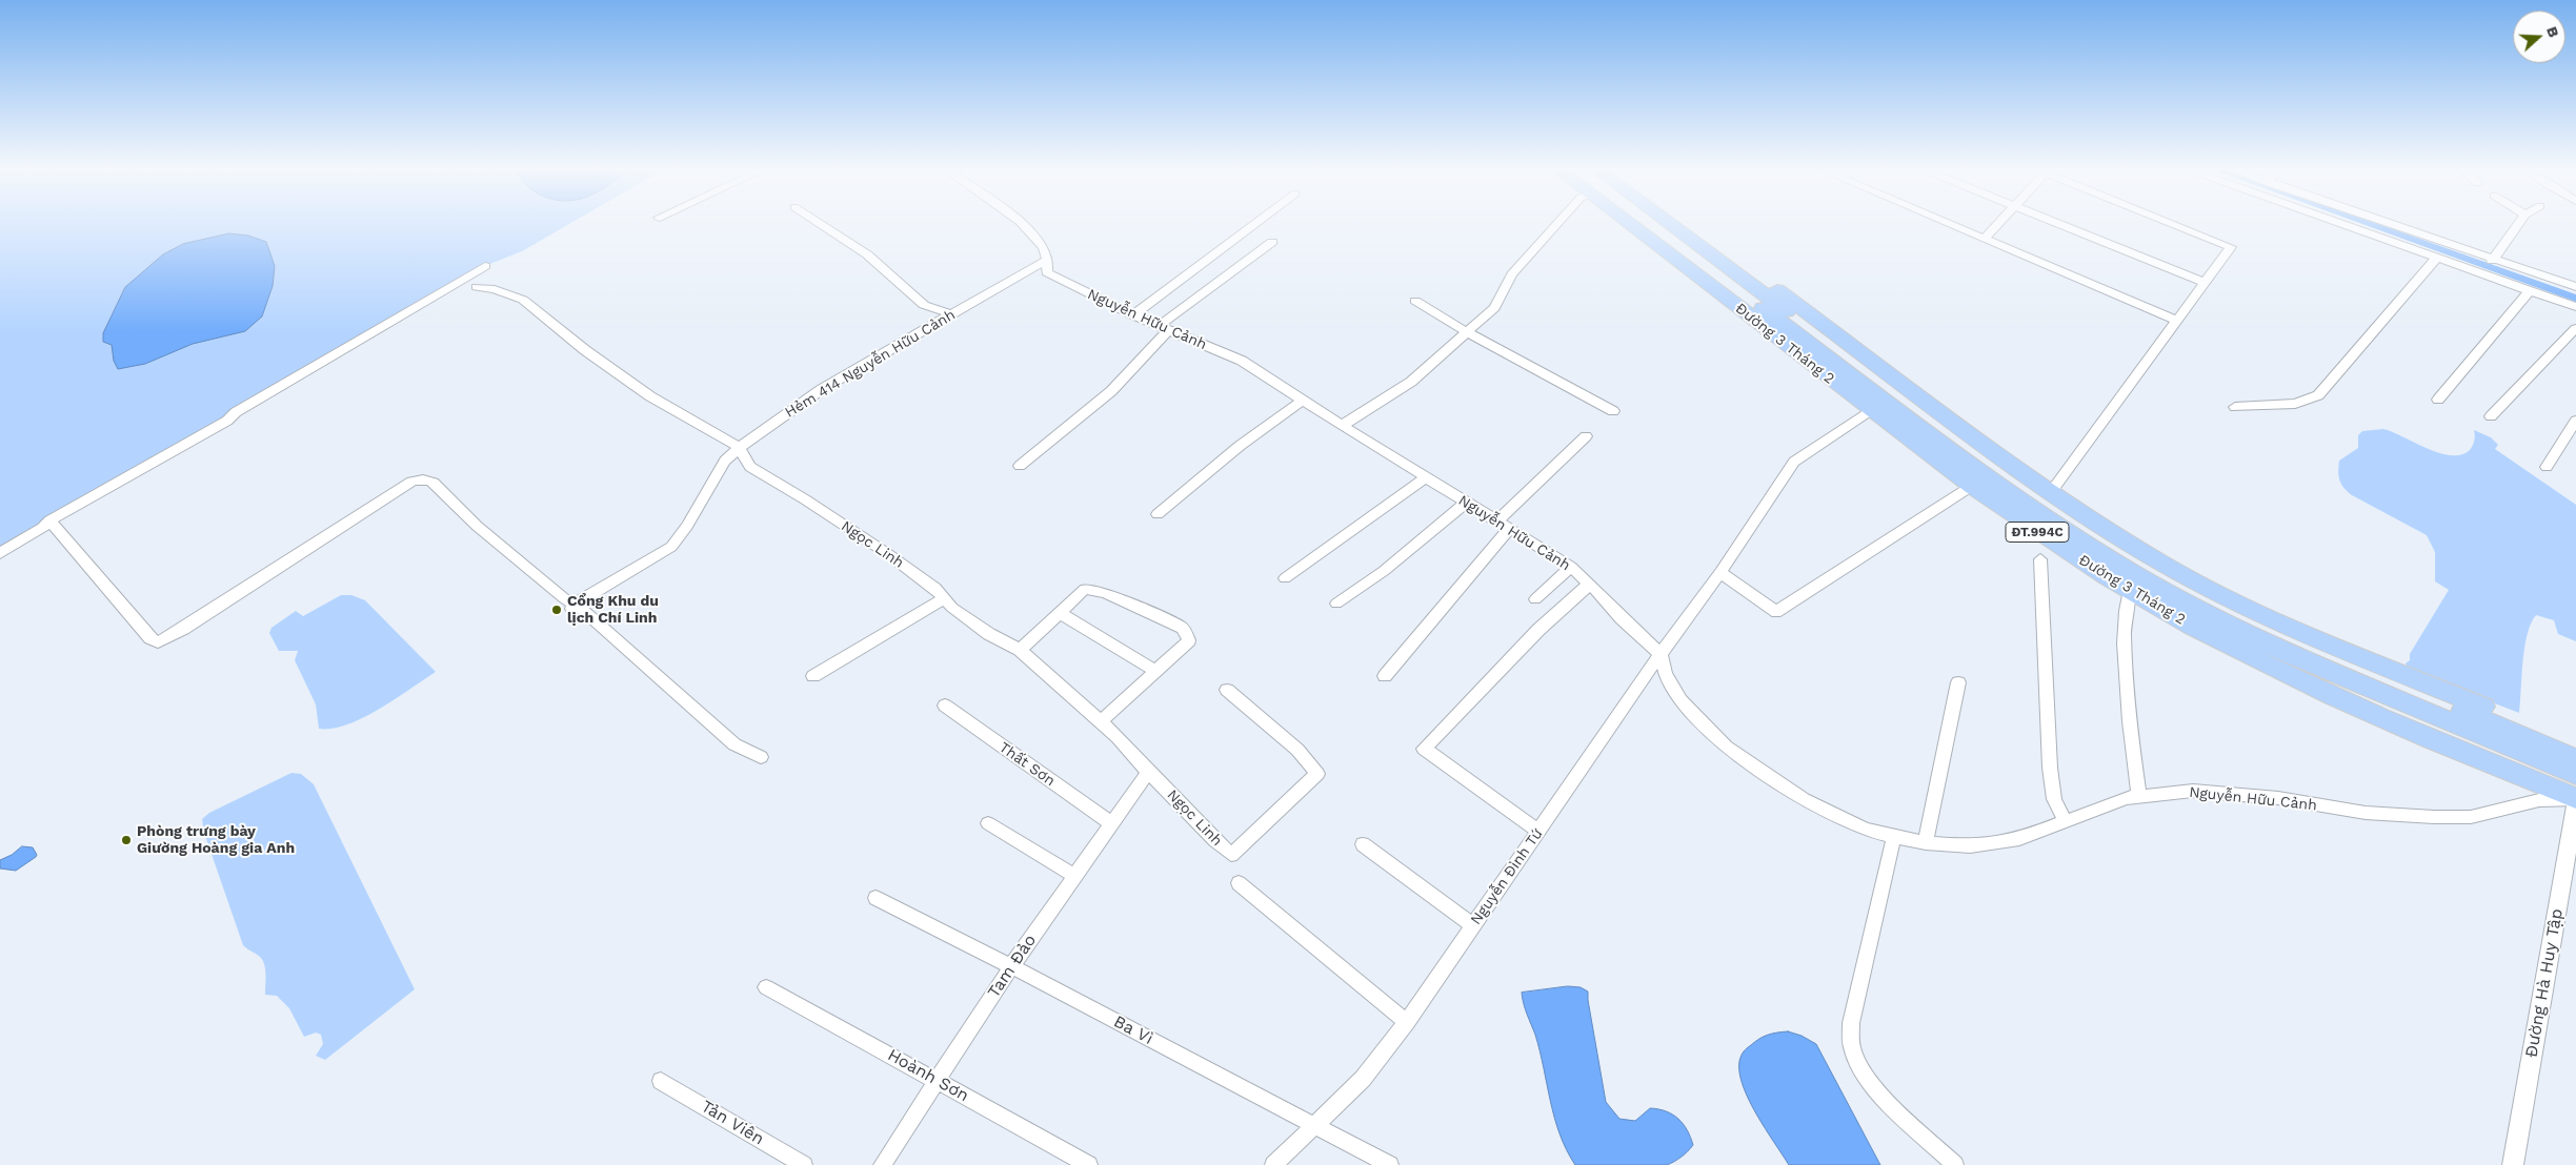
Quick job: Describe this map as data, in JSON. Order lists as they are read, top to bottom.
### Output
{
  "streets": {
    "main road": ["Đường 3 Tháng 2", "ĐT.994C"],
    "street": [
      "Nguyễn Hữu Cảnh",
      "Hẻm 414 Nguyễn Hữu Cảnh",
      "Ngọc Linh",
      "Thất Sơn",
      "Nguyễn Đình Tứ",
      "Tam Đảo",
      "Đường Hà Huy Tập",
      "Ba Vì",
      "Hoành Sơn",
      "Tản Viên"
    ]
  },
  "crossings": [
    ["Nguyễn Hữu Cảnh", "Đường 3 Tháng 2"],
    ["Nguyễn Hữu Cảnh", "Hẻm 414 Nguyễn Hữu Cảnh"],
    ["Nguyễn Hữu Cảnh", "Nguyễn Đình Tứ"],
    ["Nguyễn Hữu Cảnh", "Đường Hà Huy Tập"],
    ["Đường 3 Tháng 2", "Nguyễn Đình Tứ"],
    ["Đường 3 Tháng 2", "Đường Hà Huy Tập"],
    ["Hẻm 414 Nguyễn Hữu Cảnh", "Ngọc Linh"],
    ["Ngọc Linh", "Tam Đảo"],
    ["Thất Sơn", "Tam Đảo"],
    ["Nguyễn Đình Tứ", "Ba Vì"],
    ["Tam Đảo", "Ba Vì"],
    ["Tam Đảo", "Hoành Sơn"]
  ],
  "places": ["Cổng Khu du lịch Chí Linh", "Phòng trưng bày Giường Hoàng gia Anh"],
  "north": "right"
}
